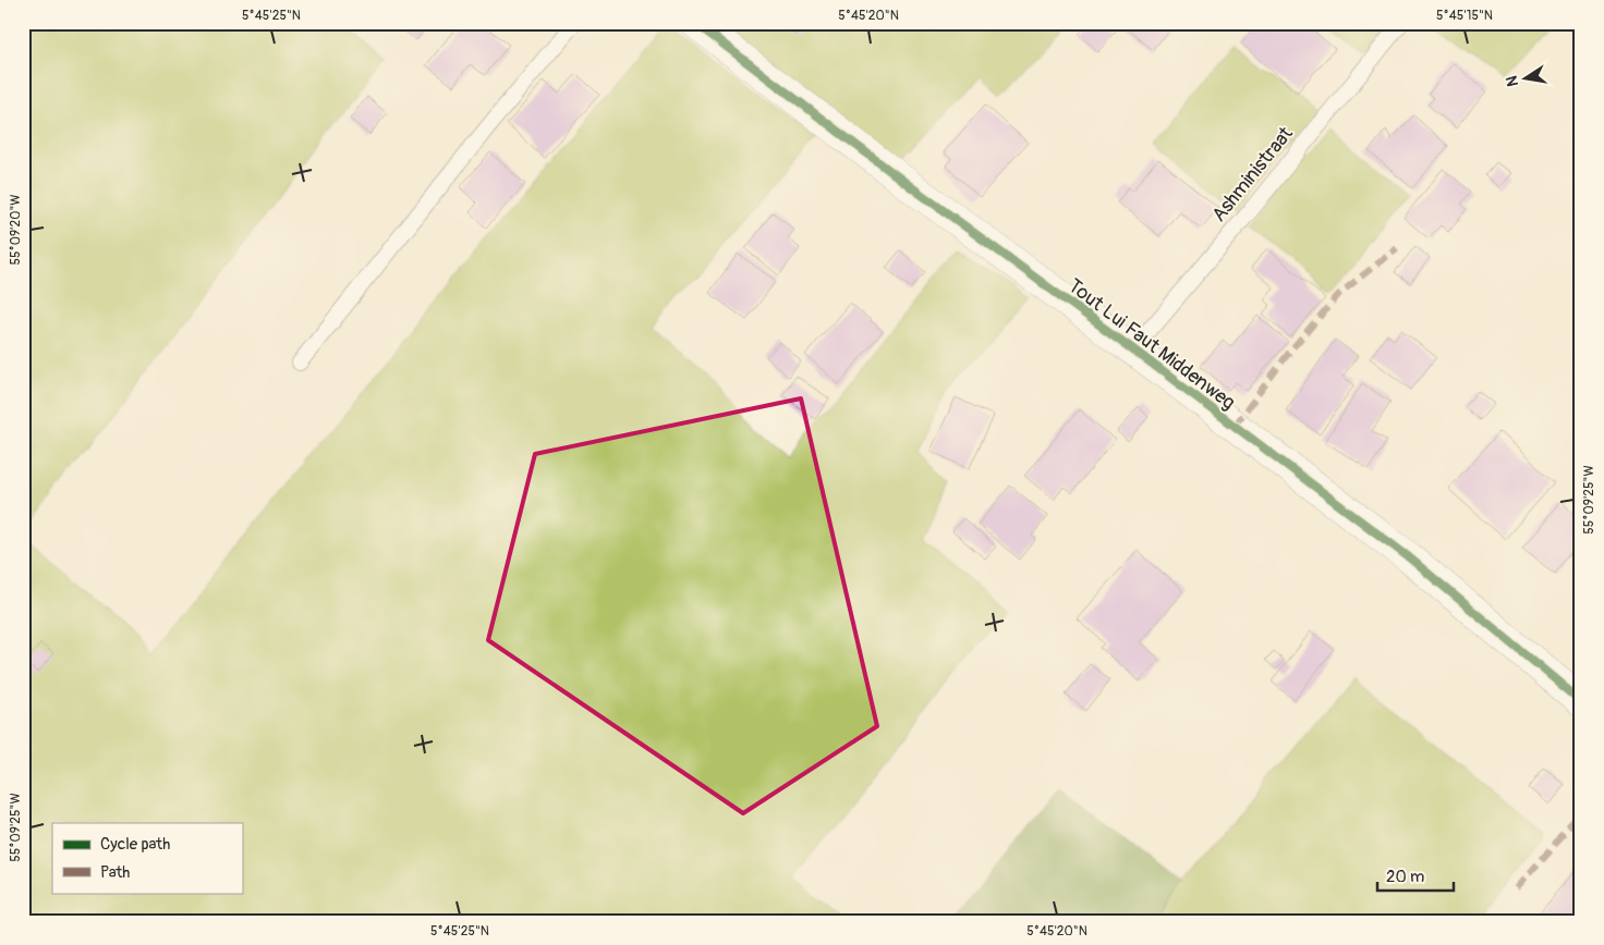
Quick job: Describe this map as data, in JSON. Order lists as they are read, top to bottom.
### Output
{
  "streets": {
    "street": ["Tout Lui Faut Middenweg"],
    "lane": ["Ashministraat"]
  },
  "crossings": [
    ["Ashministraat", "Tout Lui Faut Middenweg"]
  ],
  "legend": ["Cycle path", "Path"],
  "scale_bar": "20 m",
  "north": "left",
  "coordinates": [
    "5°45'25\"N",
    "5°45'20\"N",
    "5°45'15\"N",
    "55°09'20\"W",
    "55°09'25\"W"
  ]
}
